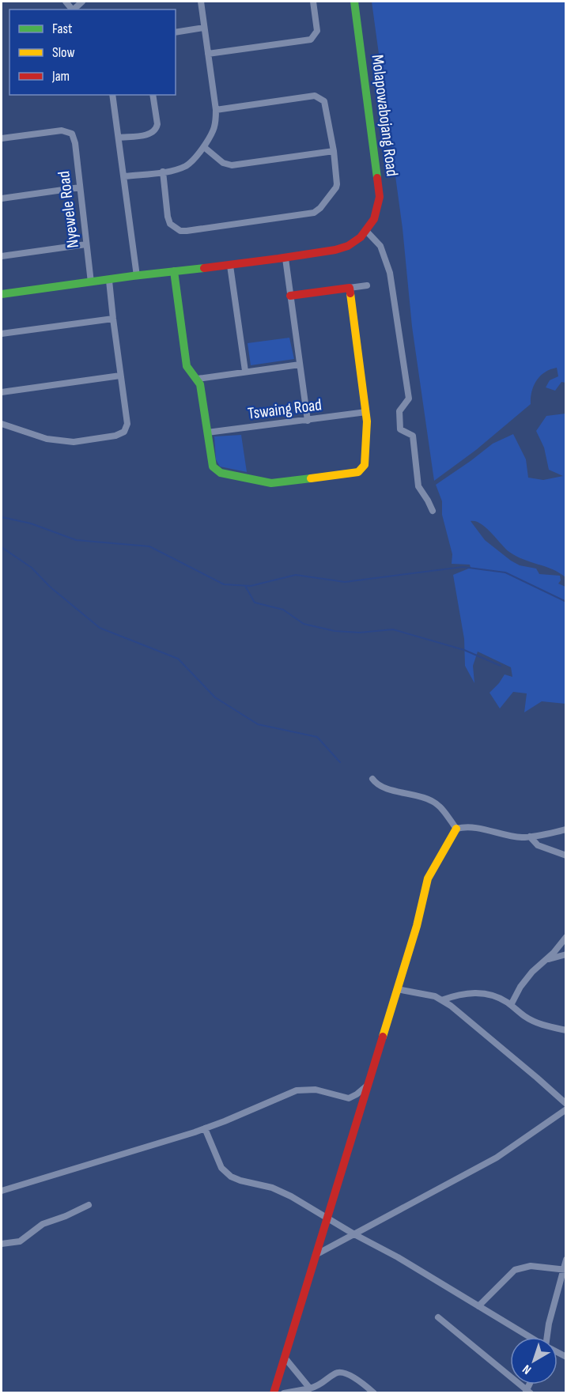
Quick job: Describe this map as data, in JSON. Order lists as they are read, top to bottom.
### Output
{
  "streets": {
    "street": ["Molapowabojang Road", "Nyewele Road", "Tswaing Road"]
  },
  "legend": ["Fast", "Slow", "Jam"],
  "north": "bottom left"
}
